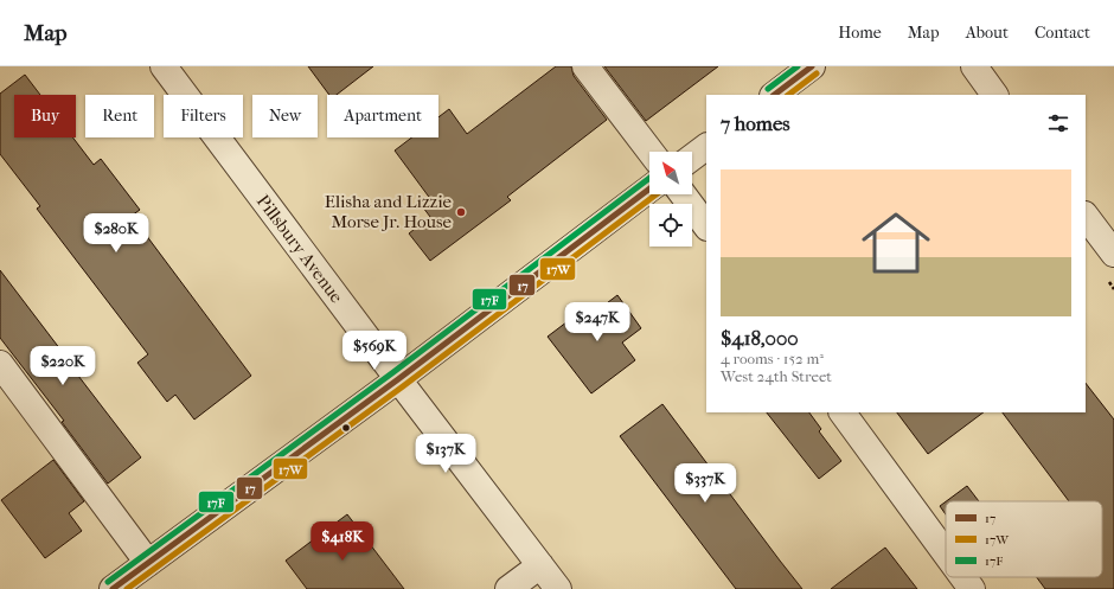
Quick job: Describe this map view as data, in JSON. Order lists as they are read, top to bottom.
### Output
{
  "streets": {
    "street": ["Pillsbury Avenue"]
  },
  "places": ["Elisha and Lizzie Morse Jr. House"],
  "lines": ["transit line 17", "transit line 17F", "transit line 17W"],
  "legend": ["17", "17W", "17F"],
  "north": "top left",
  "page": {
    "header": "Map",
    "nav": [
      "Home",
      "Map",
      "About",
      "Contact"
    ],
    "chip": [
      "Buy",
      "Rent",
      "Filters",
      "New",
      "Apartment"
    ],
    "heading": "7 homes",
    "list": [
      {
        "name": "$418,000",
        "note": "4 rooms · 152 m² · West 24th Street"
      }
    ],
    "price": [
      "$280K",
      "$247K",
      "$569K",
      "$220K",
      "$137K",
      "$337K",
      "$418K"
    ]
  }
}
